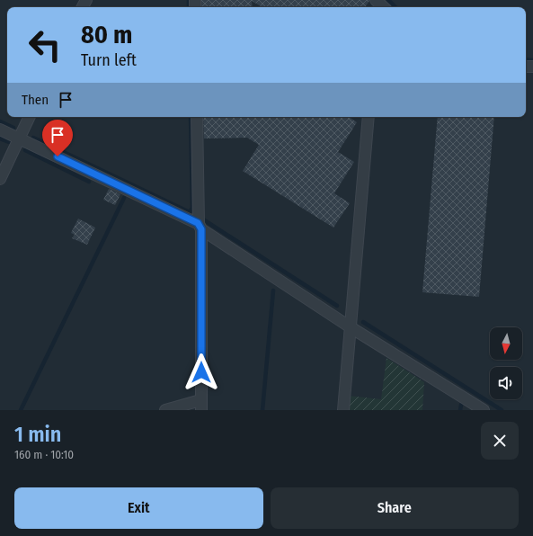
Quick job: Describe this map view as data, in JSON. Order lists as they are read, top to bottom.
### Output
{
  "north": "bottom",
  "page": {
    "turn": ["80 m", "Turn left"],
    "then": "Then",
    "heading": ["1 min", "160 m · 10:10"],
    "buttons": ["Exit", "Share"]
  }
}
